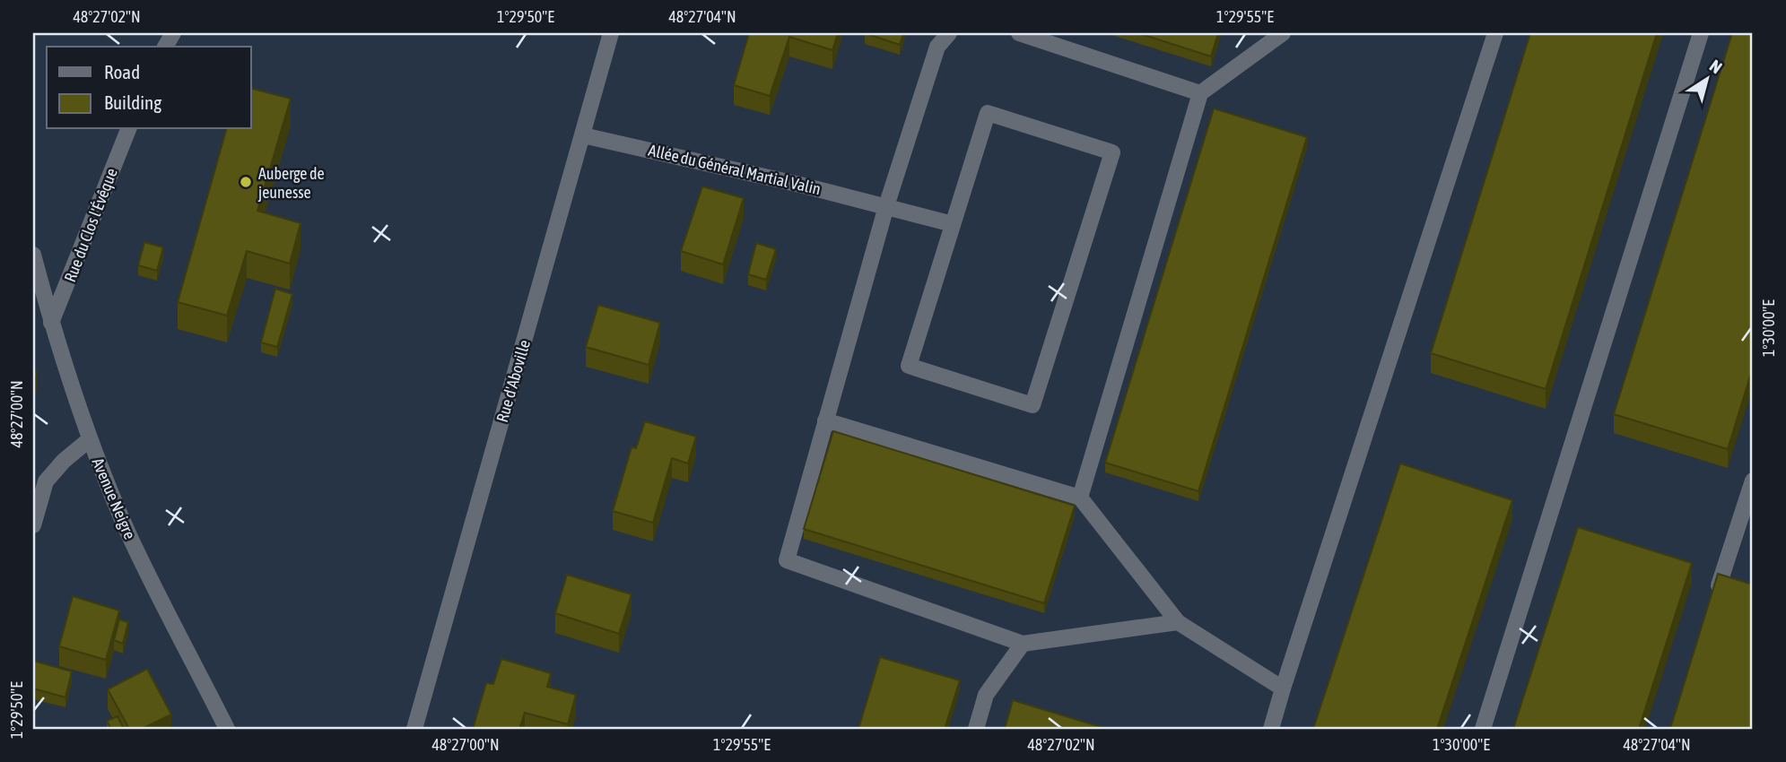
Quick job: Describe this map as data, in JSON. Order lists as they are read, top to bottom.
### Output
{
  "streets": {
    "street": [
      "Allée du Général Martial Valin",
      "Rue du Clos l'Évêque",
      "Rue d'Aboville",
      "Avenue Neigre"
    ]
  },
  "crossings": [
    ["Allée du Général Martial Valin", "Rue d'Aboville"],
    ["Rue du Clos l'Évêque", "Avenue Neigre"]
  ],
  "places": ["Auberge de jeunesse"],
  "legend": ["Road", "Building"],
  "north": "top right",
  "coordinates": [
    "48°27'02\"N",
    "1°29'50\"E",
    "48°27'04\"N",
    "1°29'55\"E",
    "1°30'00\"E",
    "48°27'00\"N"
  ]
}
